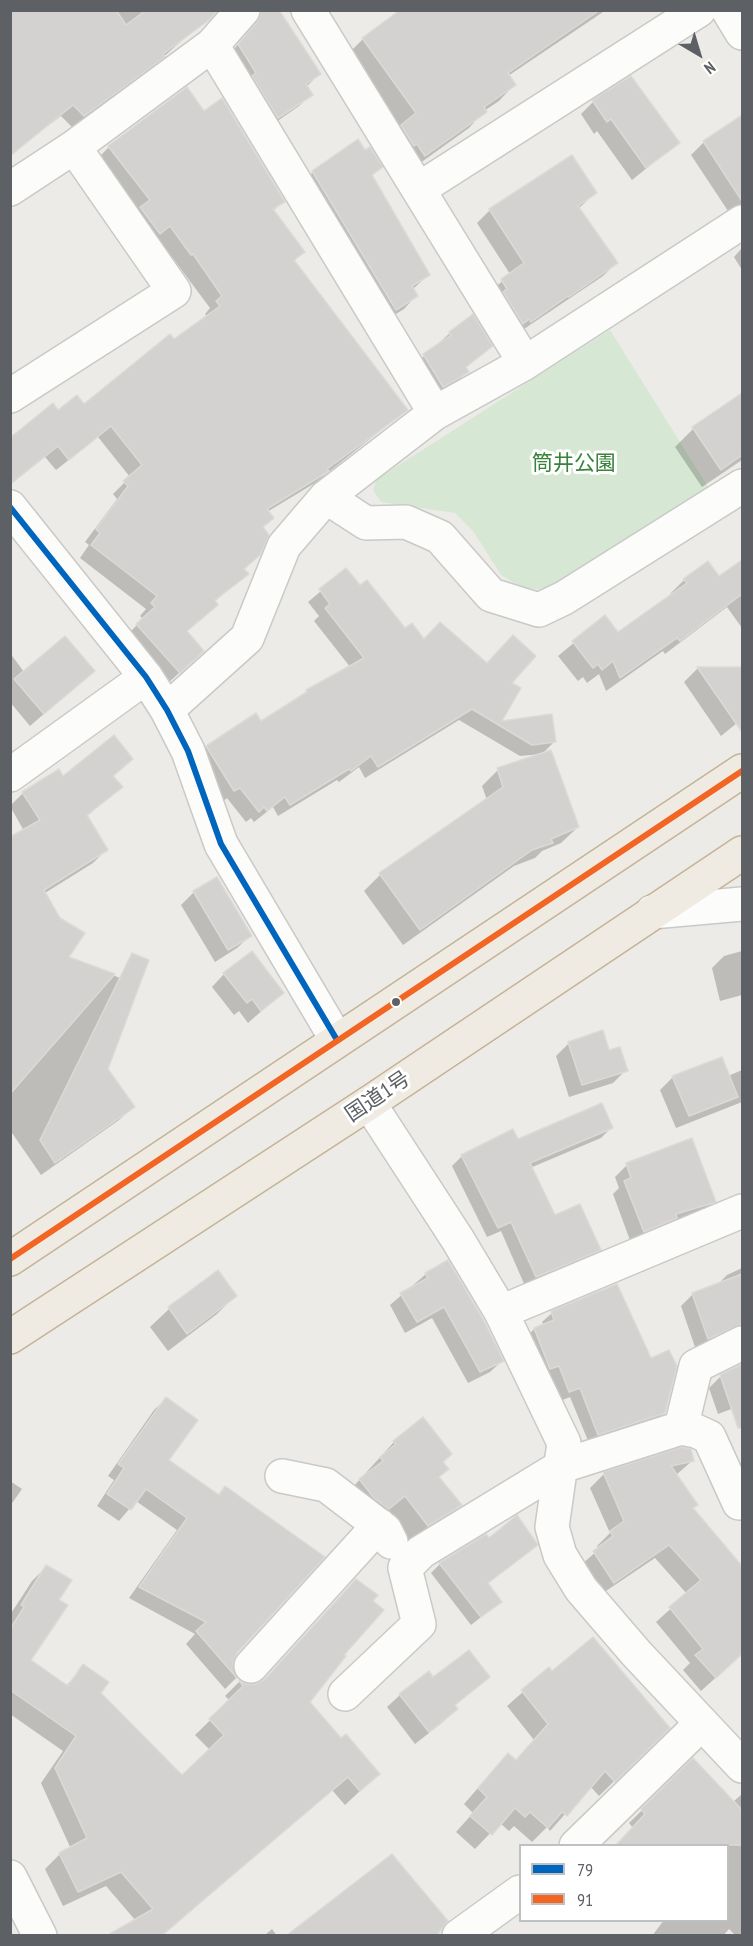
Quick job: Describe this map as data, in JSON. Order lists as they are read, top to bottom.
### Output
{
  "streets": {
    "highway": ["国道1号"]
  },
  "parks": ["筒井公園"],
  "lines": ["transit line 79", "transit line 91"],
  "legend": ["79", "91"],
  "north": "bottom right"
}
